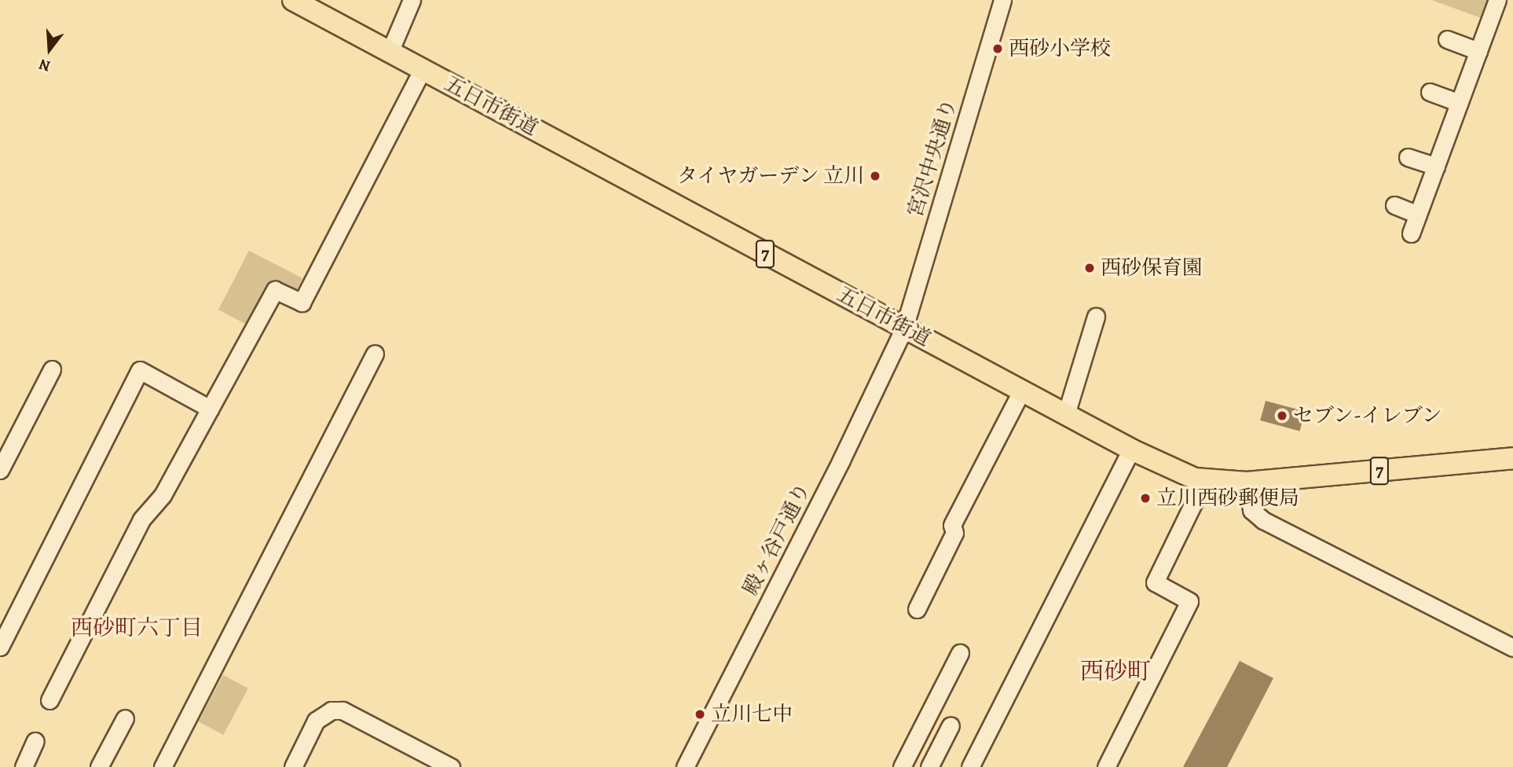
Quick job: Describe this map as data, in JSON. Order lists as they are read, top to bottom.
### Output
{
  "streets": {
    "main road": ["五日市街道", "7"],
    "street": ["宮沢中央通り", "殿ヶ谷戸通り"]
  },
  "crossings": [
    ["五日市街道", "宮沢中央通り"],
    ["五日市街道", "殿ヶ谷戸通り"],
    ["宮沢中央通り", "殿ヶ谷戸通り"]
  ],
  "districts": ["西砂町六丁目", "西砂町"],
  "places": [
    "西砂小学校",
    "タイヤガーデン 立川",
    "西砂保育園",
    "セブン-イレブン",
    "立川西砂郵便局",
    "立川七中"
  ],
  "north": "bottom"
}
